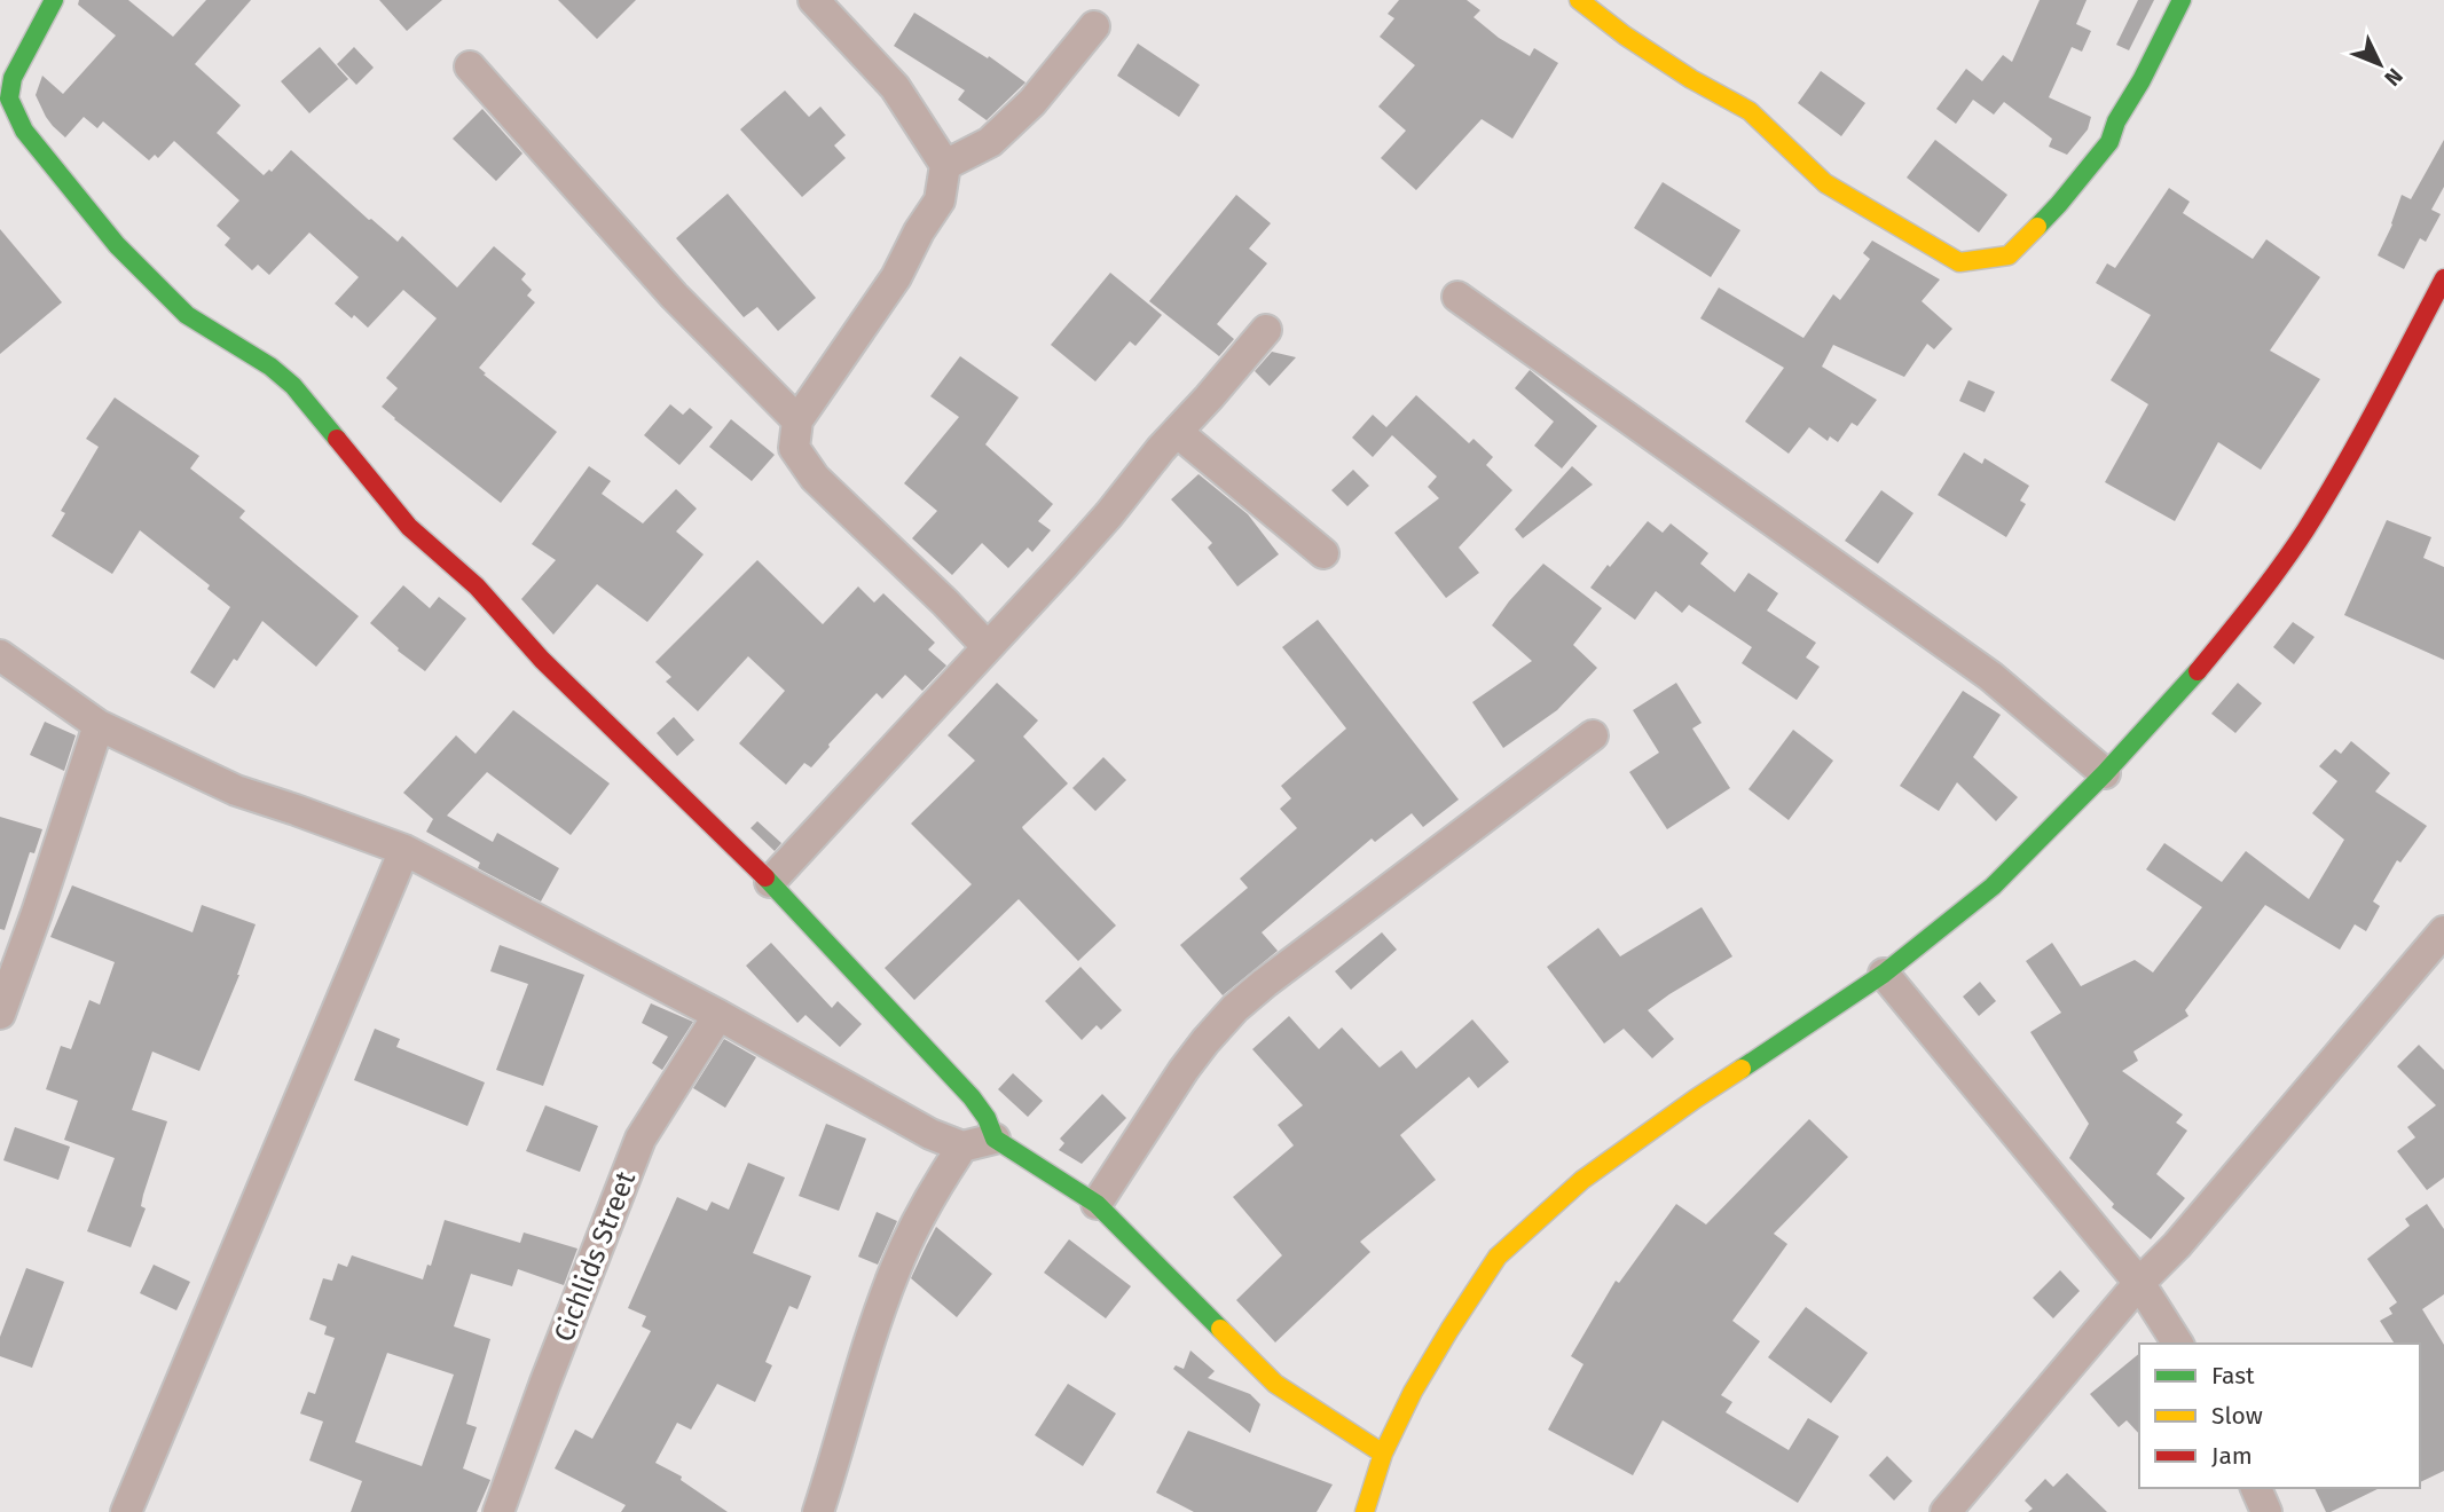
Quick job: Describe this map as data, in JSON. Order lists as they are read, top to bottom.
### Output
{
  "streets": {
    "street": ["Cichlids Street"]
  },
  "legend": ["Fast", "Slow", "Jam"],
  "north": "bottom right"
}
